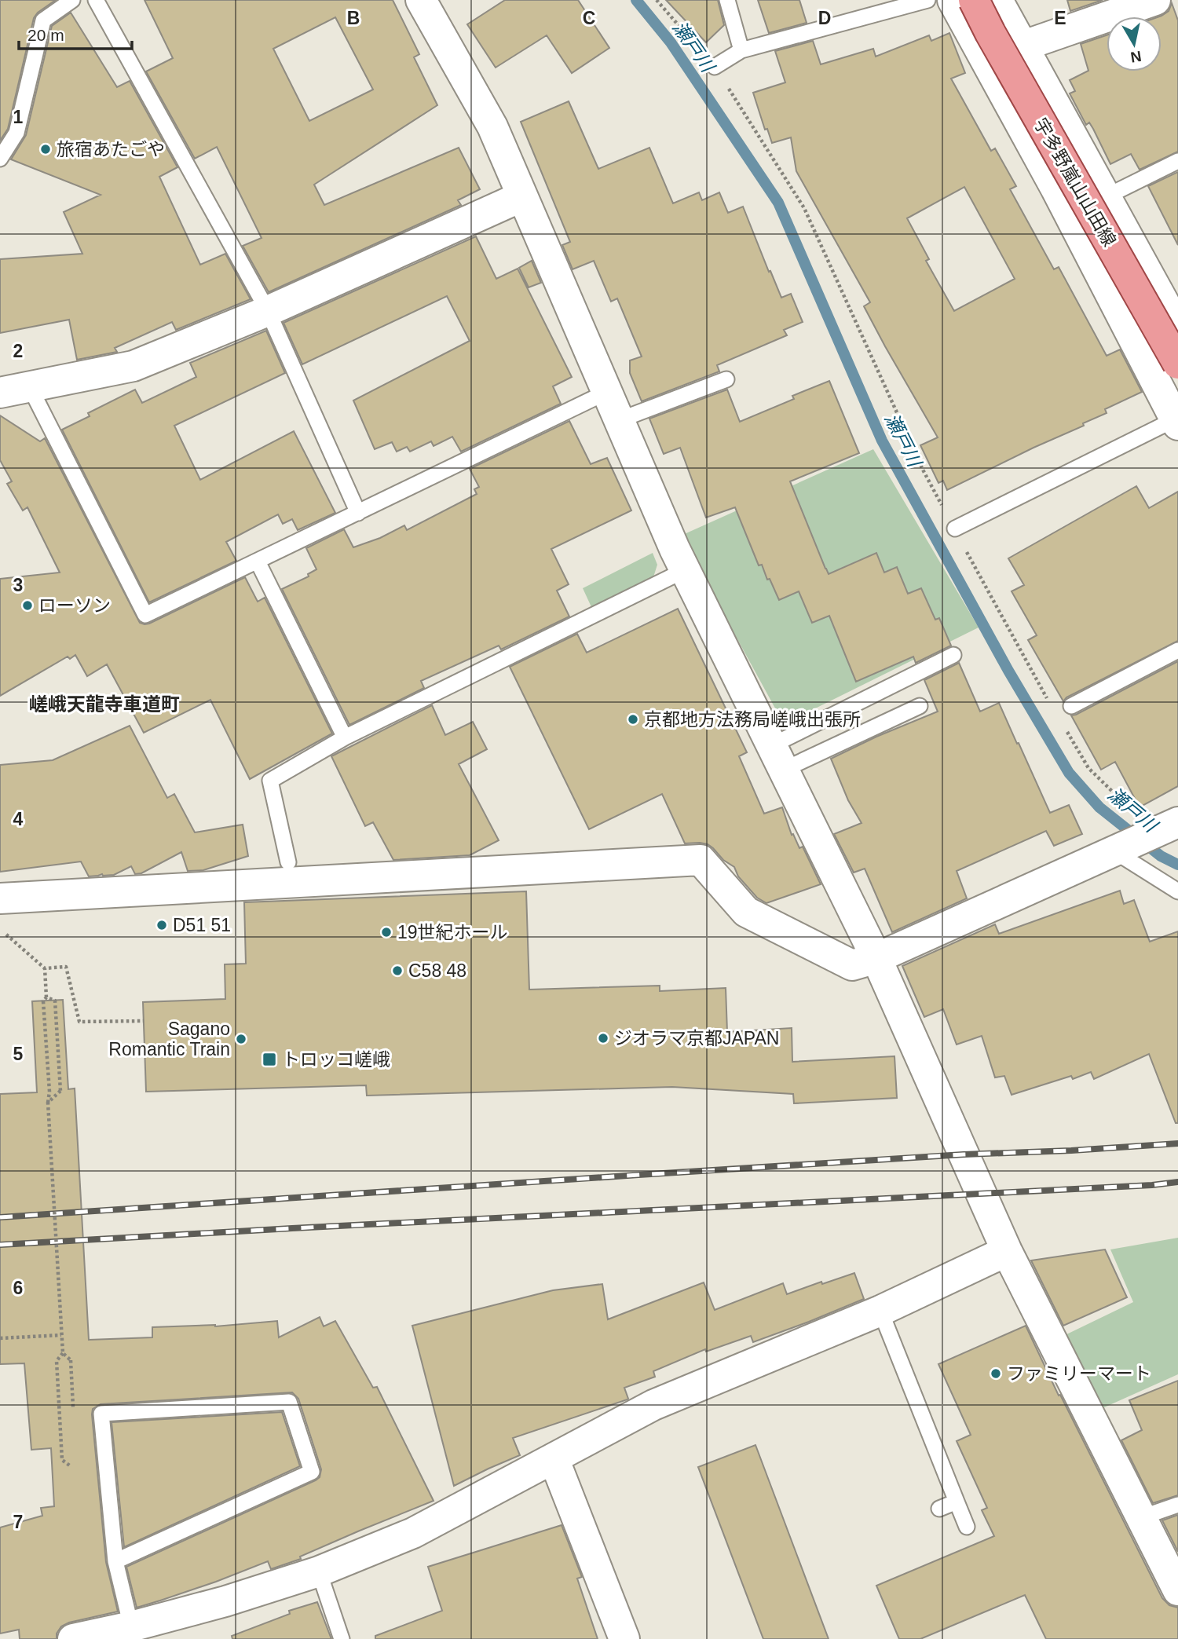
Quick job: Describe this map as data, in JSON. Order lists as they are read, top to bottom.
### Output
{
  "streets": {
    "main road": ["宇多野嵐山山田線"]
  },
  "districts": ["嵯峨天龍寺車道町"],
  "water": ["瀬戸川"],
  "places": {
    "other": [
      "旅宿あたごや",
      "ローソン",
      "京都地方法務局嵯峨出張所",
      "D51 51",
      "19世紀ホール",
      "C58 48",
      "ジオラマ京都JAPAN",
      "Sagano Romantic Train",
      "ファミリーマート"
    ],
    "transit": ["トロッコ嵯峨"]
  },
  "scale_bar": "20 m",
  "north": "bottom",
  "grid": {
    "columns": [
      "B",
      "C",
      "D",
      "E"
    ],
    "rows": [
      "1",
      "2",
      "3",
      "4",
      "5",
      "6",
      "7"
    ]
  }
}
